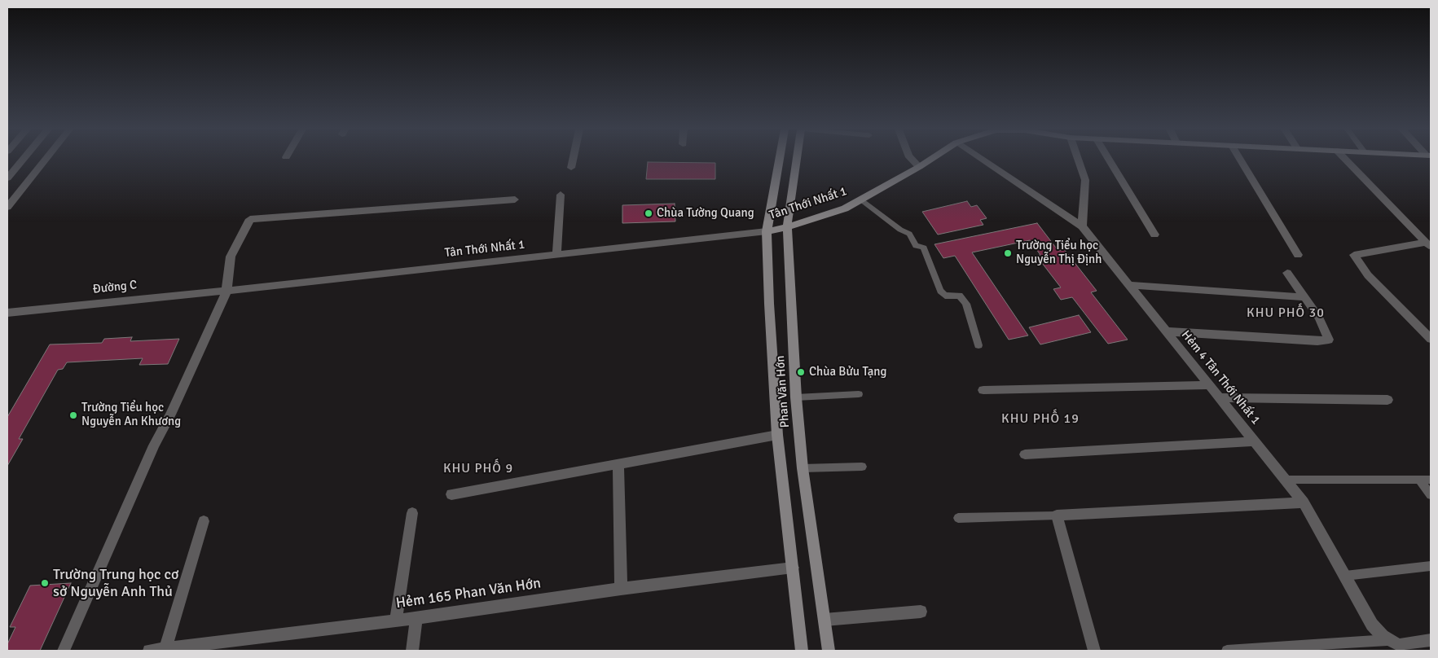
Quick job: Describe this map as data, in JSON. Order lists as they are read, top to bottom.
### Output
{
  "streets": {
    "main road": ["Tân Thới Nhất 1", "Phan Văn Hớn"],
    "street": ["Đường C", "Hẻm 4 Tân Thới Nhất 1", "Hẻm 165 Phan Văn Hớn"]
  },
  "crossings": [
    ["Tân Thới Nhất 1", "Đường C"],
    ["Tân Thới Nhất 1", "Phan Văn Hớn"],
    ["Phan Văn Hớn", "Hẻm 165 Phan Văn Hớn"]
  ],
  "districts": ["KHU PHỐ 30", "KHU PHỐ 19", "KHU PHỐ 9"],
  "places": [
    "Chùa Tường Quang",
    "Trường Tiểu học Nguyễn Thị Định",
    "Chùa Bửu Tạng",
    "Trường Tiểu học Nguyễn An Khương",
    "Trường Trung học cơ sở Nguyễn Anh Thủ"
  ]
}
